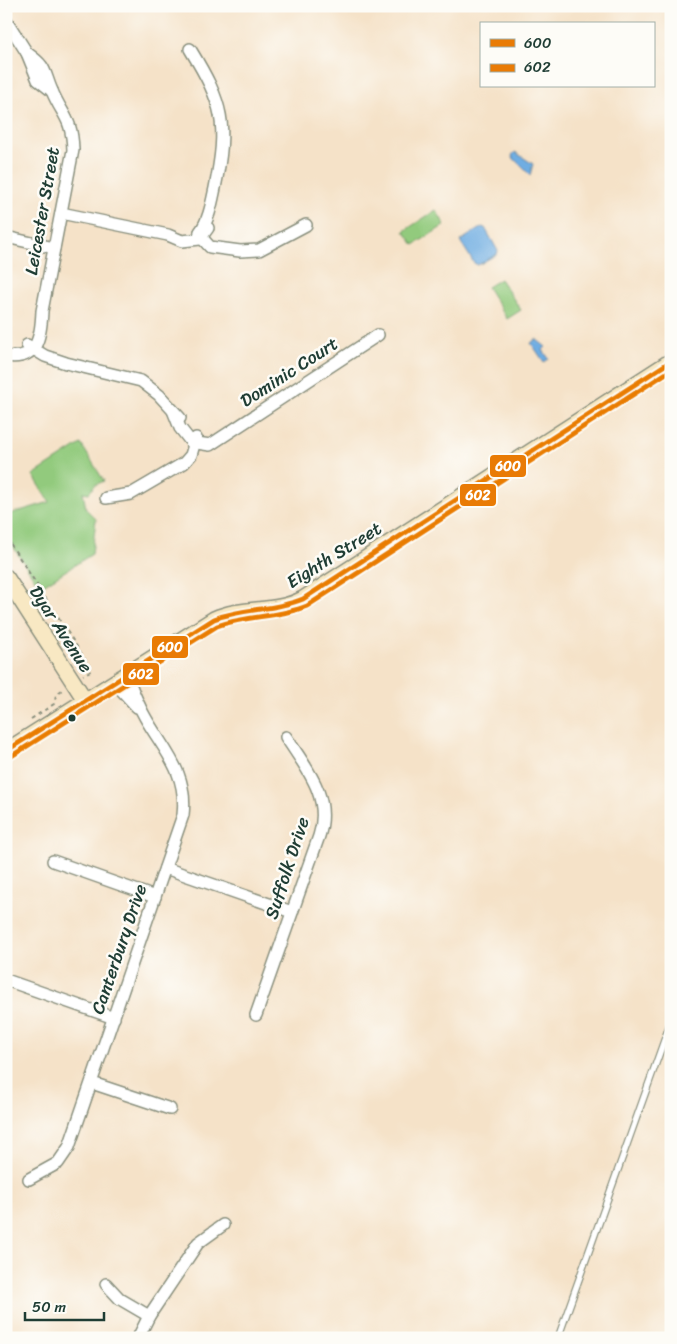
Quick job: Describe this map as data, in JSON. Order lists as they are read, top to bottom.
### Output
{
  "streets": {
    "street": [
      "Leicester Street",
      "Dominic Court",
      "Eighth Street",
      "Dyar Avenue",
      "Suffolk Drive",
      "Canterbury Drive"
    ]
  },
  "crossings": [
    ["Eighth Street", "Dyar Avenue"],
    ["Eighth Street", "Canterbury Drive"]
  ],
  "lines": ["transit line 600", "transit line 602"],
  "legend": ["600", "602"],
  "scale_bar": "50 m"
}
